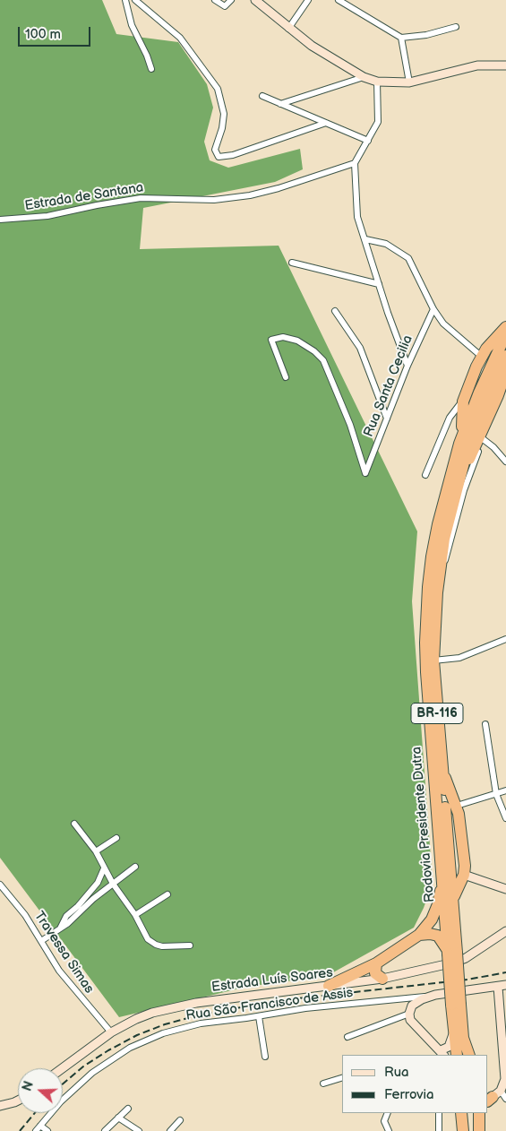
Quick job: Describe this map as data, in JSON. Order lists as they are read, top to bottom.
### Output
{
  "streets": {
    "highway": ["BR-116", "Rodovia Presidente Dutra"],
    "main road": ["Estrada Luís Soares"],
    "street": [
      "Estrada de Santana",
      "Rua Santa Cecilia",
      "Travessa Simas",
      "Rua São Francisco de Assis"
    ]
  },
  "crossings": [
    ["Travessa Simas", "Estrada Luís Soares"]
  ],
  "legend": ["Rua", "Ferrovia"],
  "scale_bar": "100 m",
  "north": "left"
}
